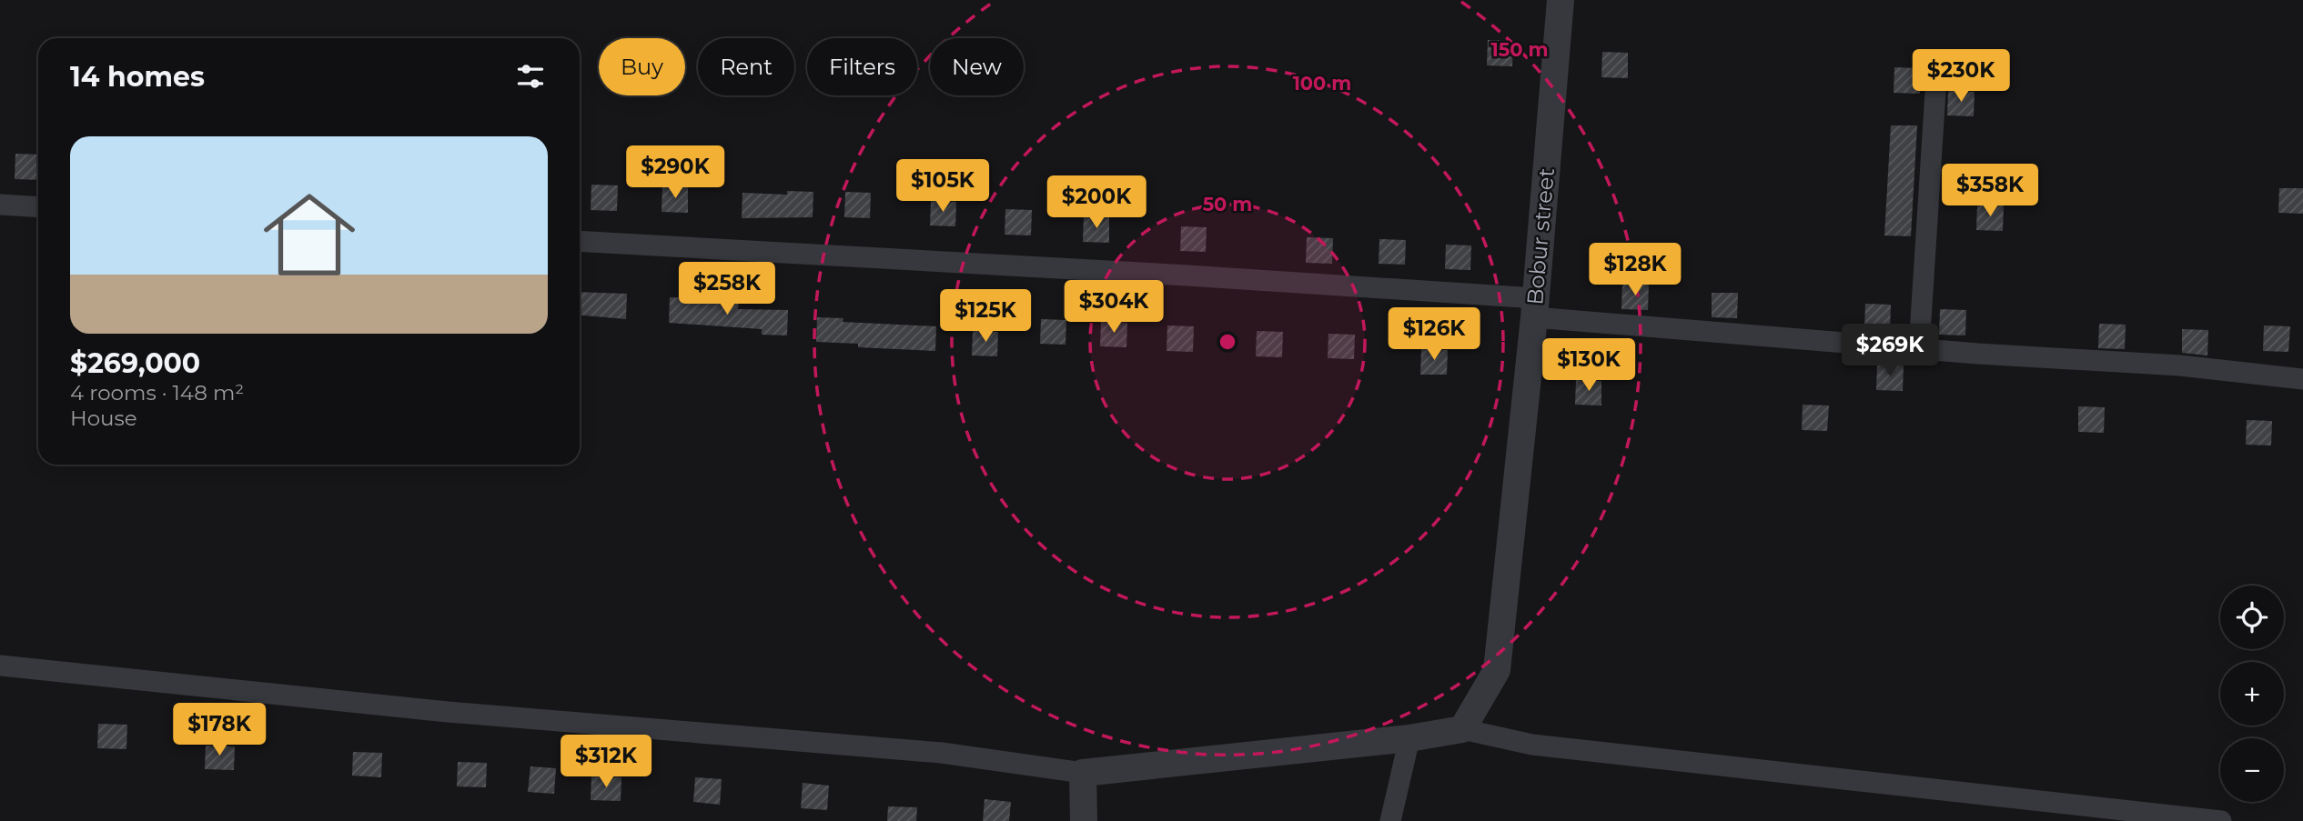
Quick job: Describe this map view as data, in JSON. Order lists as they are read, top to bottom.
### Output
{
  "streets": {
    "street": ["Bobur street"]
  },
  "page": {
    "chip": [
      "Buy",
      "Rent",
      "Filters",
      "New"
    ],
    "heading": "14 homes",
    "price": [
      "$230K",
      "$290K",
      "$105K",
      "$358K",
      "$200K",
      "$128K",
      "$258K",
      "$304K",
      "$125K",
      "$126K",
      "$269K",
      "$130K",
      "$178K",
      "$312K"
    ],
    "list": [
      {
        "name": "$269,000",
        "note": "4 rooms · 148 m² · House"
      }
    ],
    "map_buttons": ["+", "−"]
  },
  "rings": ["150 m", "100 m", "50 m"]
}
